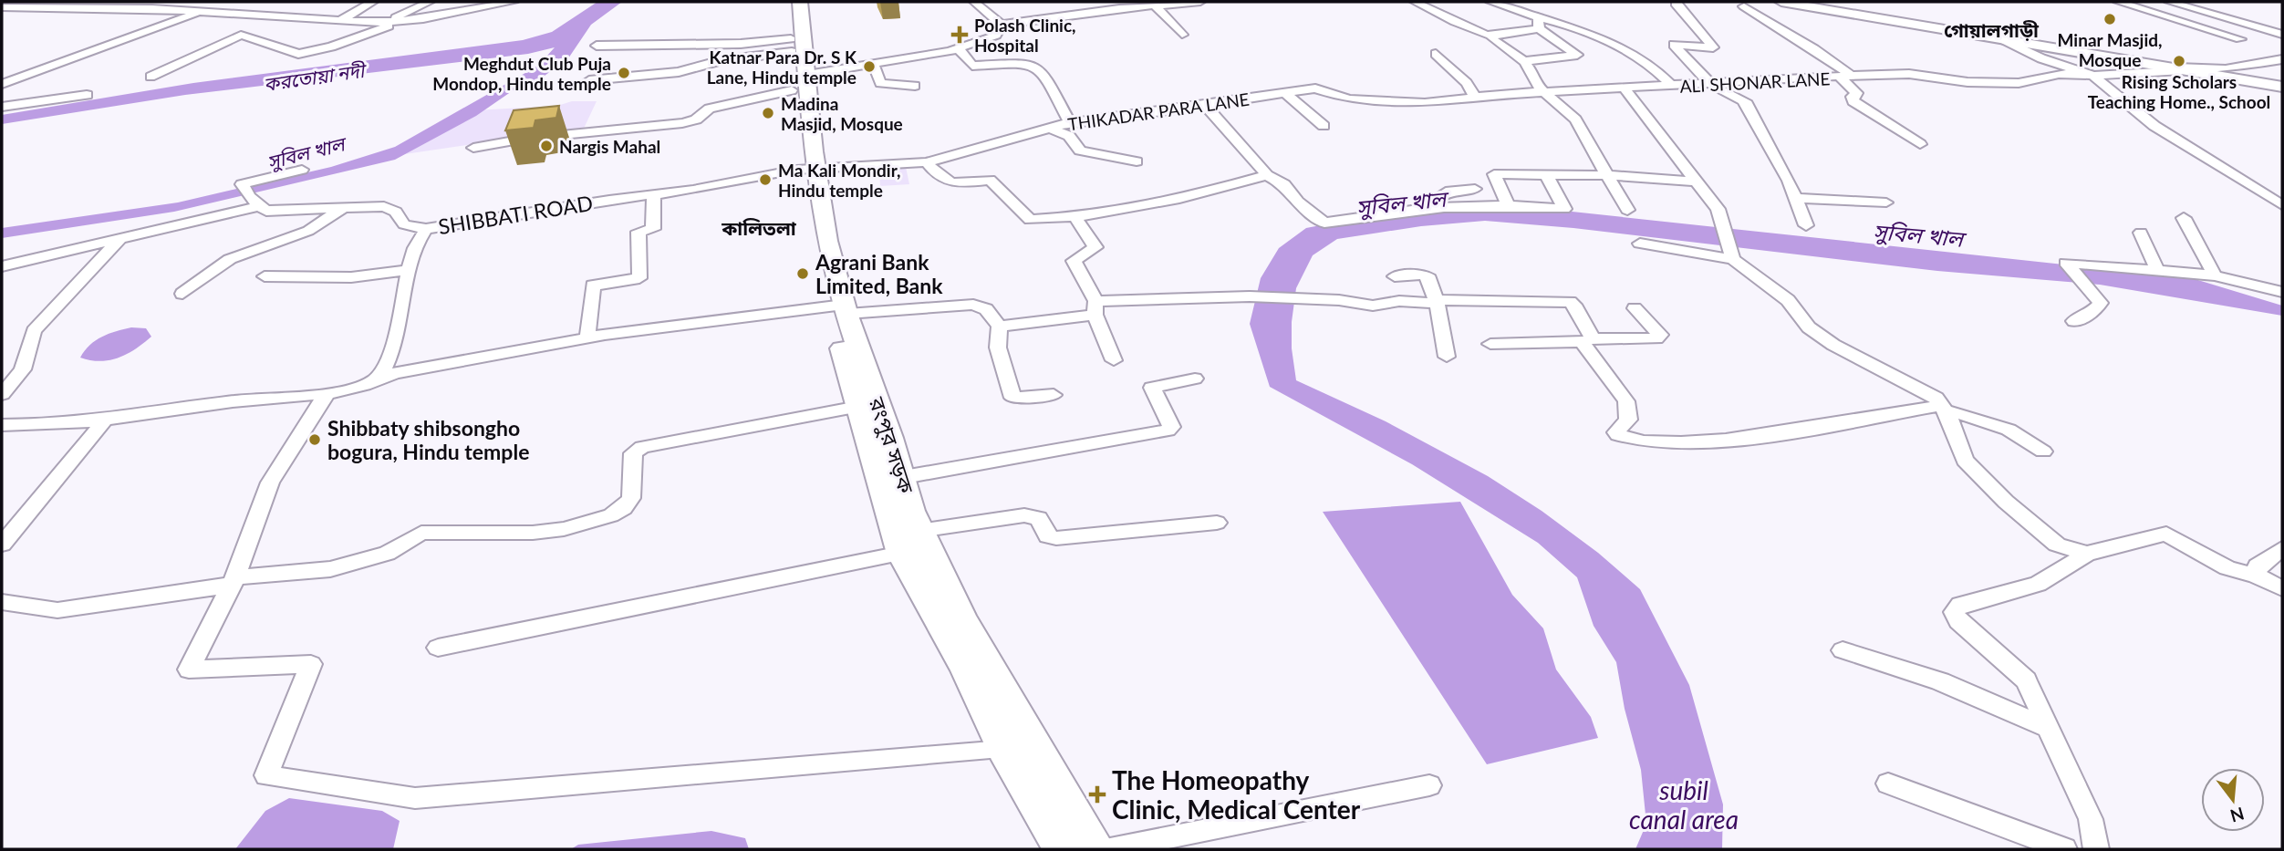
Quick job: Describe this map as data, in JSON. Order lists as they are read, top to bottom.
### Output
{
  "streets": {
    "highway": ["রংপুর সড়ক"],
    "street": ["ALI SHONAR LANE", "THIKADAR PARA LANE", "SHIBBATI ROAD"]
  },
  "crossings": [
    ["ALI SHONAR LANE", "THIKADAR PARA LANE"],
    ["THIKADAR PARA LANE", "SHIBBATI ROAD"],
    ["THIKADAR PARA LANE", "রংপুর সড়ক"],
    ["SHIBBATI ROAD", "রংপুর সড়ক"]
  ],
  "districts": ["গোয়ালগাড়ী", "কালিতলা"],
  "water": ["করতোয়া নদী", "সুবিল খাল", "subil canal area"],
  "places": {
    "other": [
      "Minar Masjid, Mosque",
      "Rising Scholars Teaching Home., School",
      "Katnar Para Dr. S K Lane, Hindu temple",
      "Meghdut Club Puja Mondop, Hindu temple",
      "Madina Masjid, Mosque",
      "Nargis Mahal",
      "Ma Kali Mondir, Hindu temple",
      "Agrani Bank Limited, Bank",
      "Shibbaty shibsongho bogura, Hindu temple"
    ],
    "health": ["Polash Clinic, Hospital", "The Homeopathy Clinic, Medical Center"]
  },
  "north": "bottom"
}
